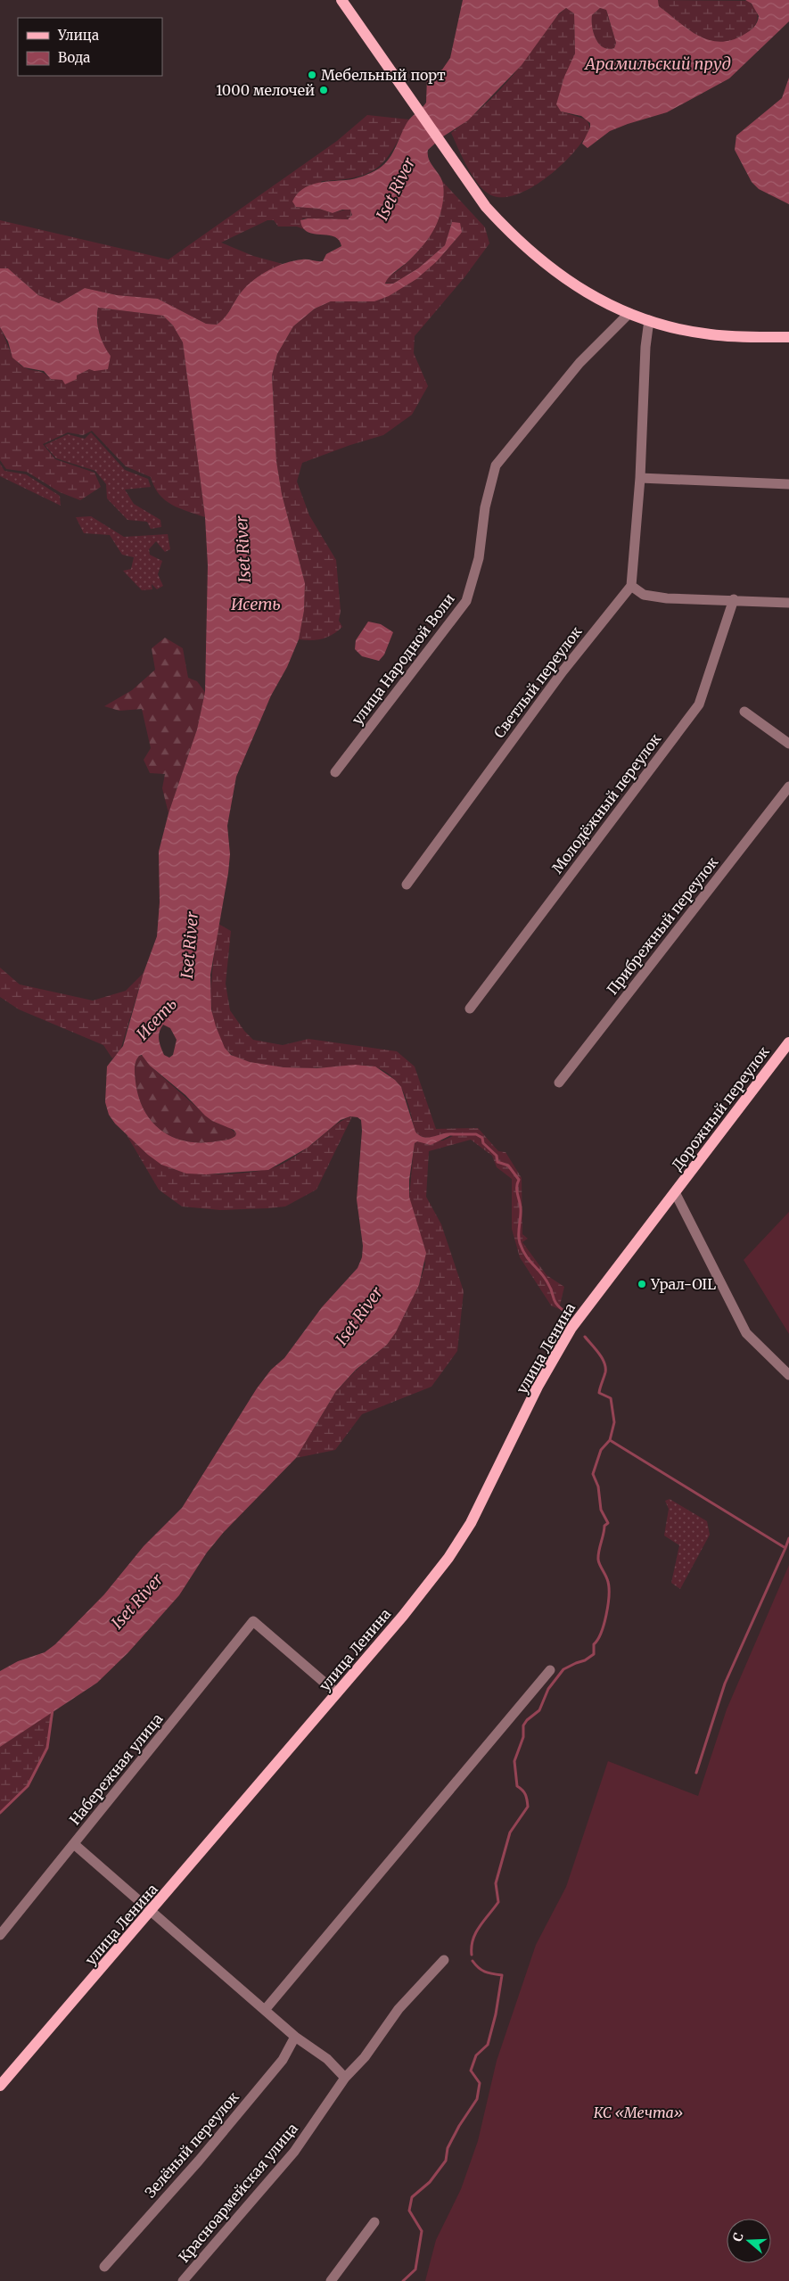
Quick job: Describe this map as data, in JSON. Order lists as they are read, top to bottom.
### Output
{
  "streets": {
    "main road": ["Дорожный переулок", "улица Ленина"],
    "street": [
      "улица Народной Воли",
      "Светлый переулок",
      "Молодёжный переулок",
      "Прибрежный переулок",
      "Набережная улица",
      "Зелёный переулок",
      "Красноармейская улица"
    ]
  },
  "crossings": [
    ["Дорожный переулок", "улица Ленина"],
    ["улица Ленина", "Набережная улица"]
  ],
  "water": ["Арамильский пруд", "Iset River", "Исеть"],
  "parks": ["КС «Мечта»"],
  "places": ["Мебельный порт", "1000 мелочей", "Урал-OIL"],
  "legend": ["Улица", "Вода"],
  "north": "left"
}
